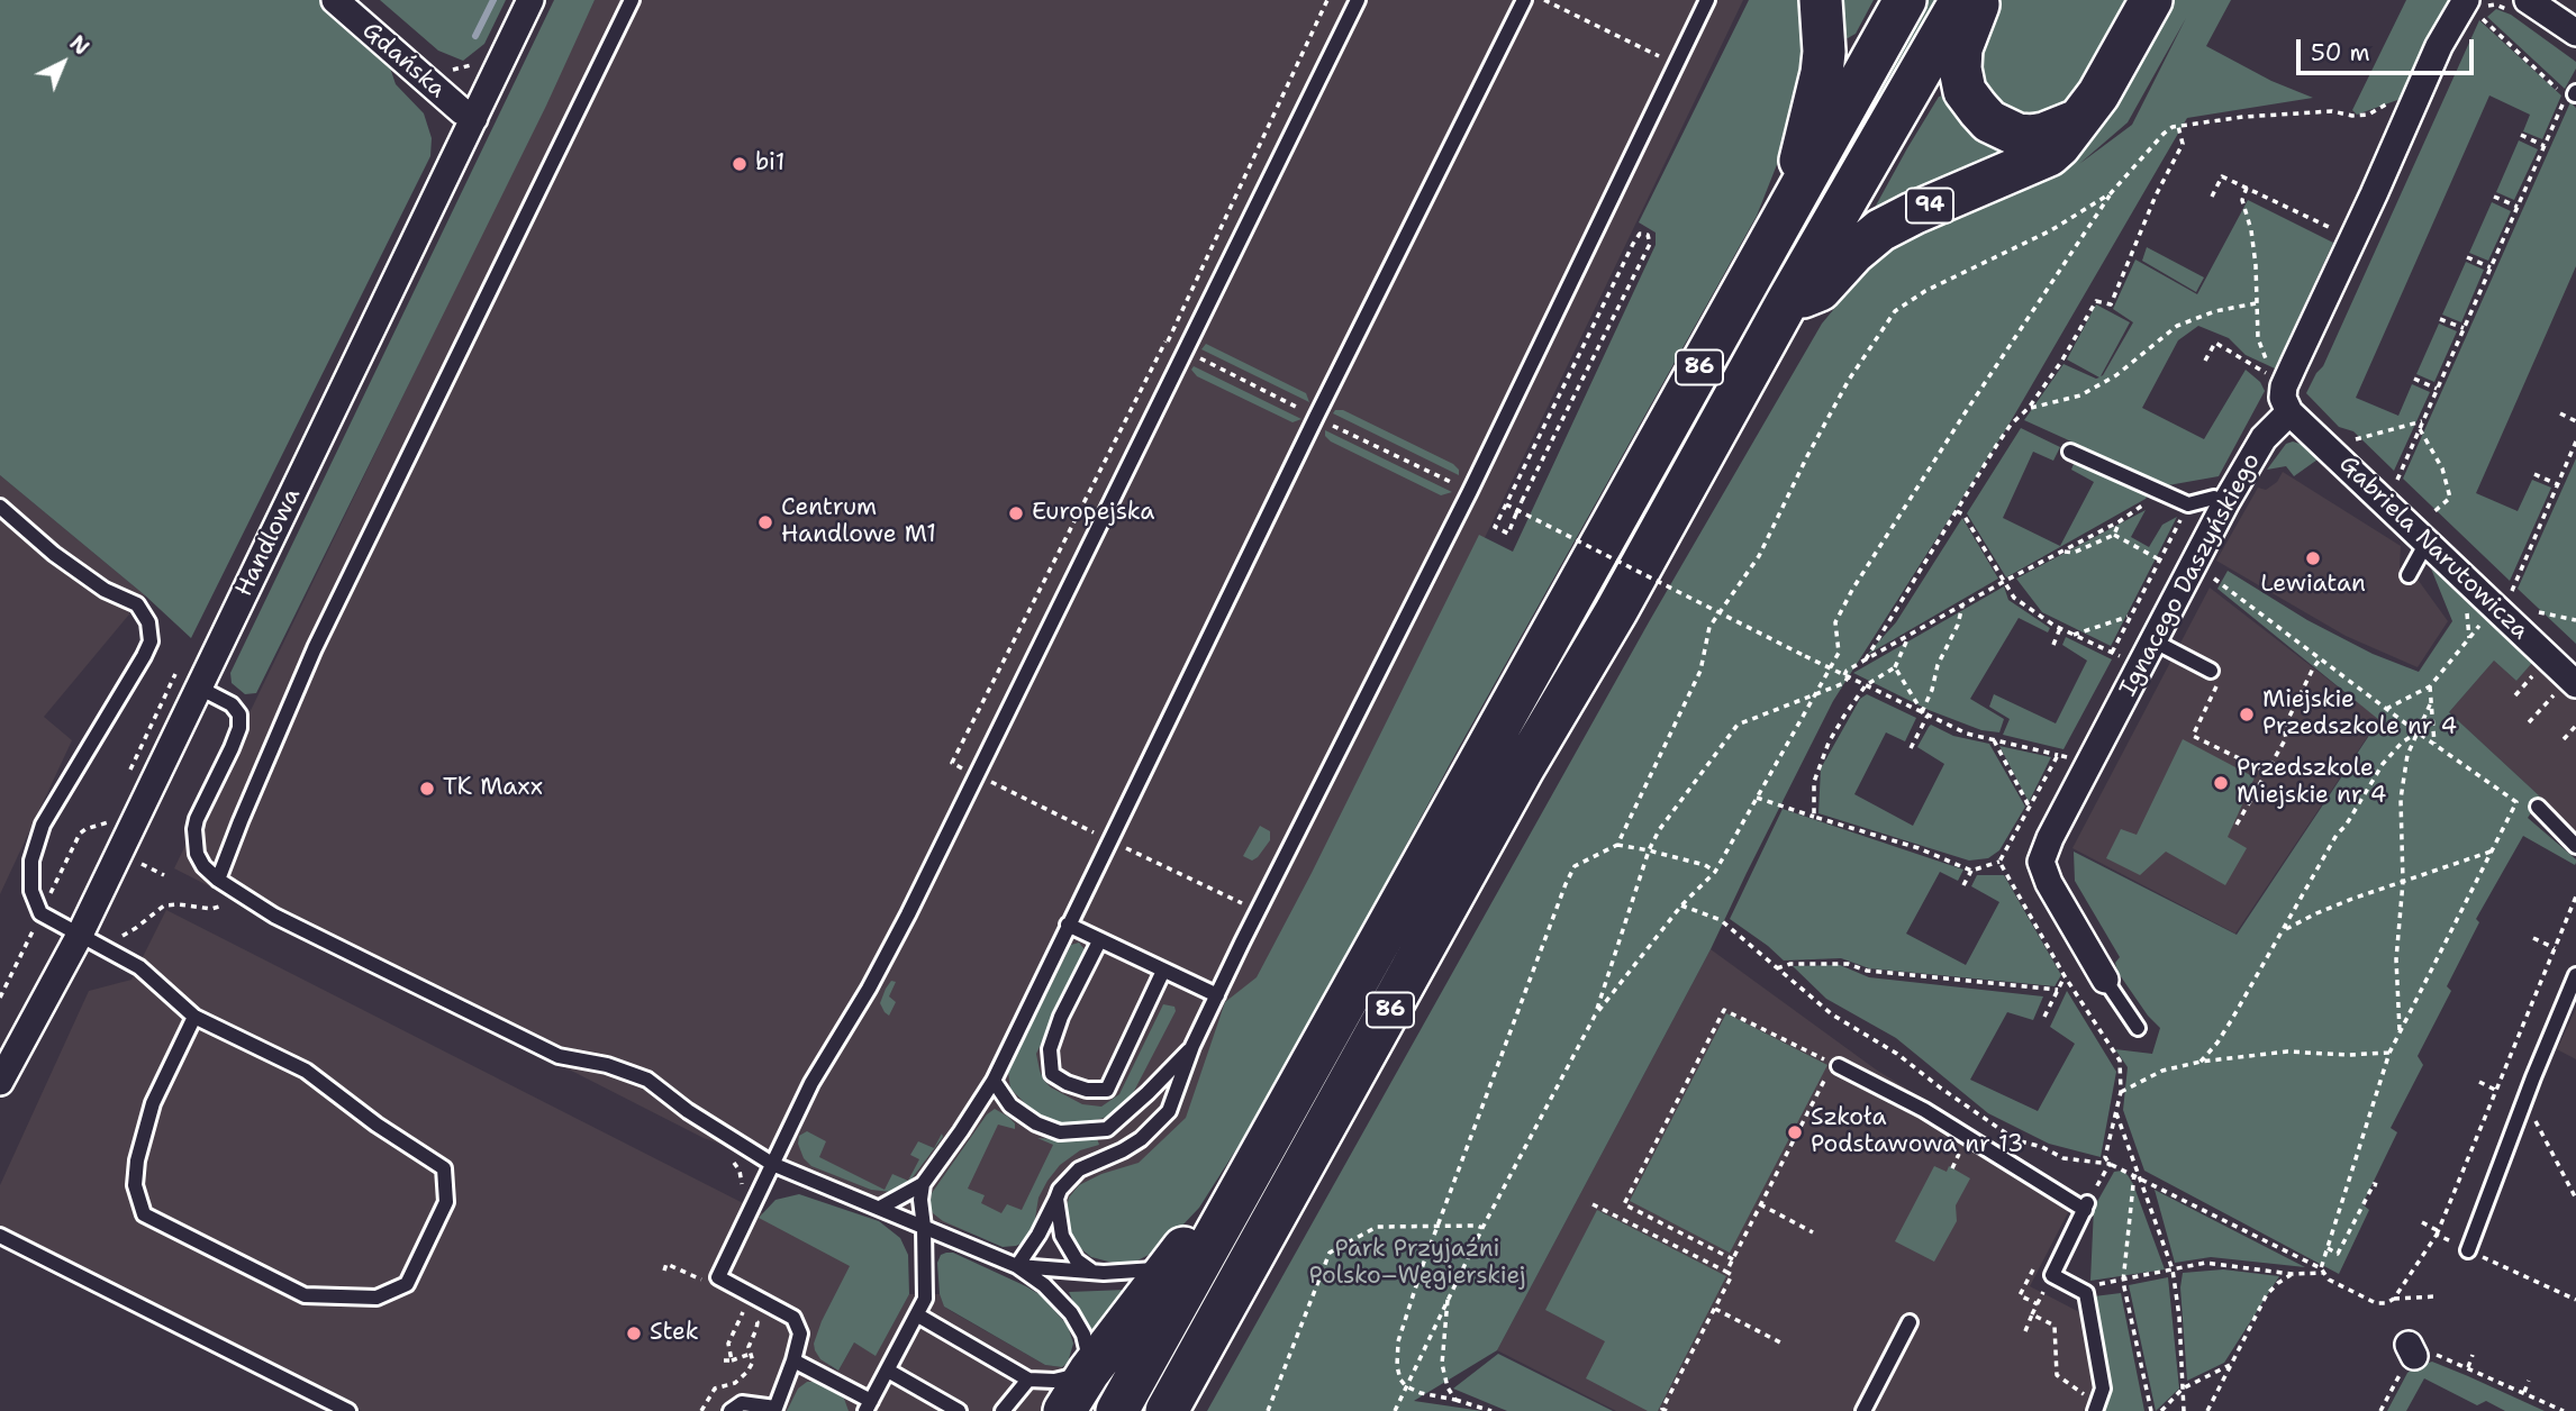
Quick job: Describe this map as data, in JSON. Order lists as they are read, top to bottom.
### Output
{
  "streets": {
    "main road": ["94", "86"],
    "street": [
      "Gdańska",
      "Handlowa",
      "Gabriela Narutowicza",
      "Ignacego Daszyńskiego"
    ]
  },
  "crossings": [
    ["Gdańska", "Handlowa"],
    ["94", "86"],
    ["Gabriela Narutowicza", "Ignacego Daszyńskiego"]
  ],
  "parks": ["Park Przyjaźni Polsko–Węgierskiej"],
  "places": [
    "bi1",
    "Europejska",
    "Centrum Handlowe M1",
    "Lewiatan",
    "Miejskie Przedszkole nr 4",
    "Przedszkole Miejskie nr 4",
    "TK Maxx",
    "Szkoła Podstawowa nr 13",
    "Stek"
  ],
  "scale_bar": "50 m",
  "north": "top right"
}
